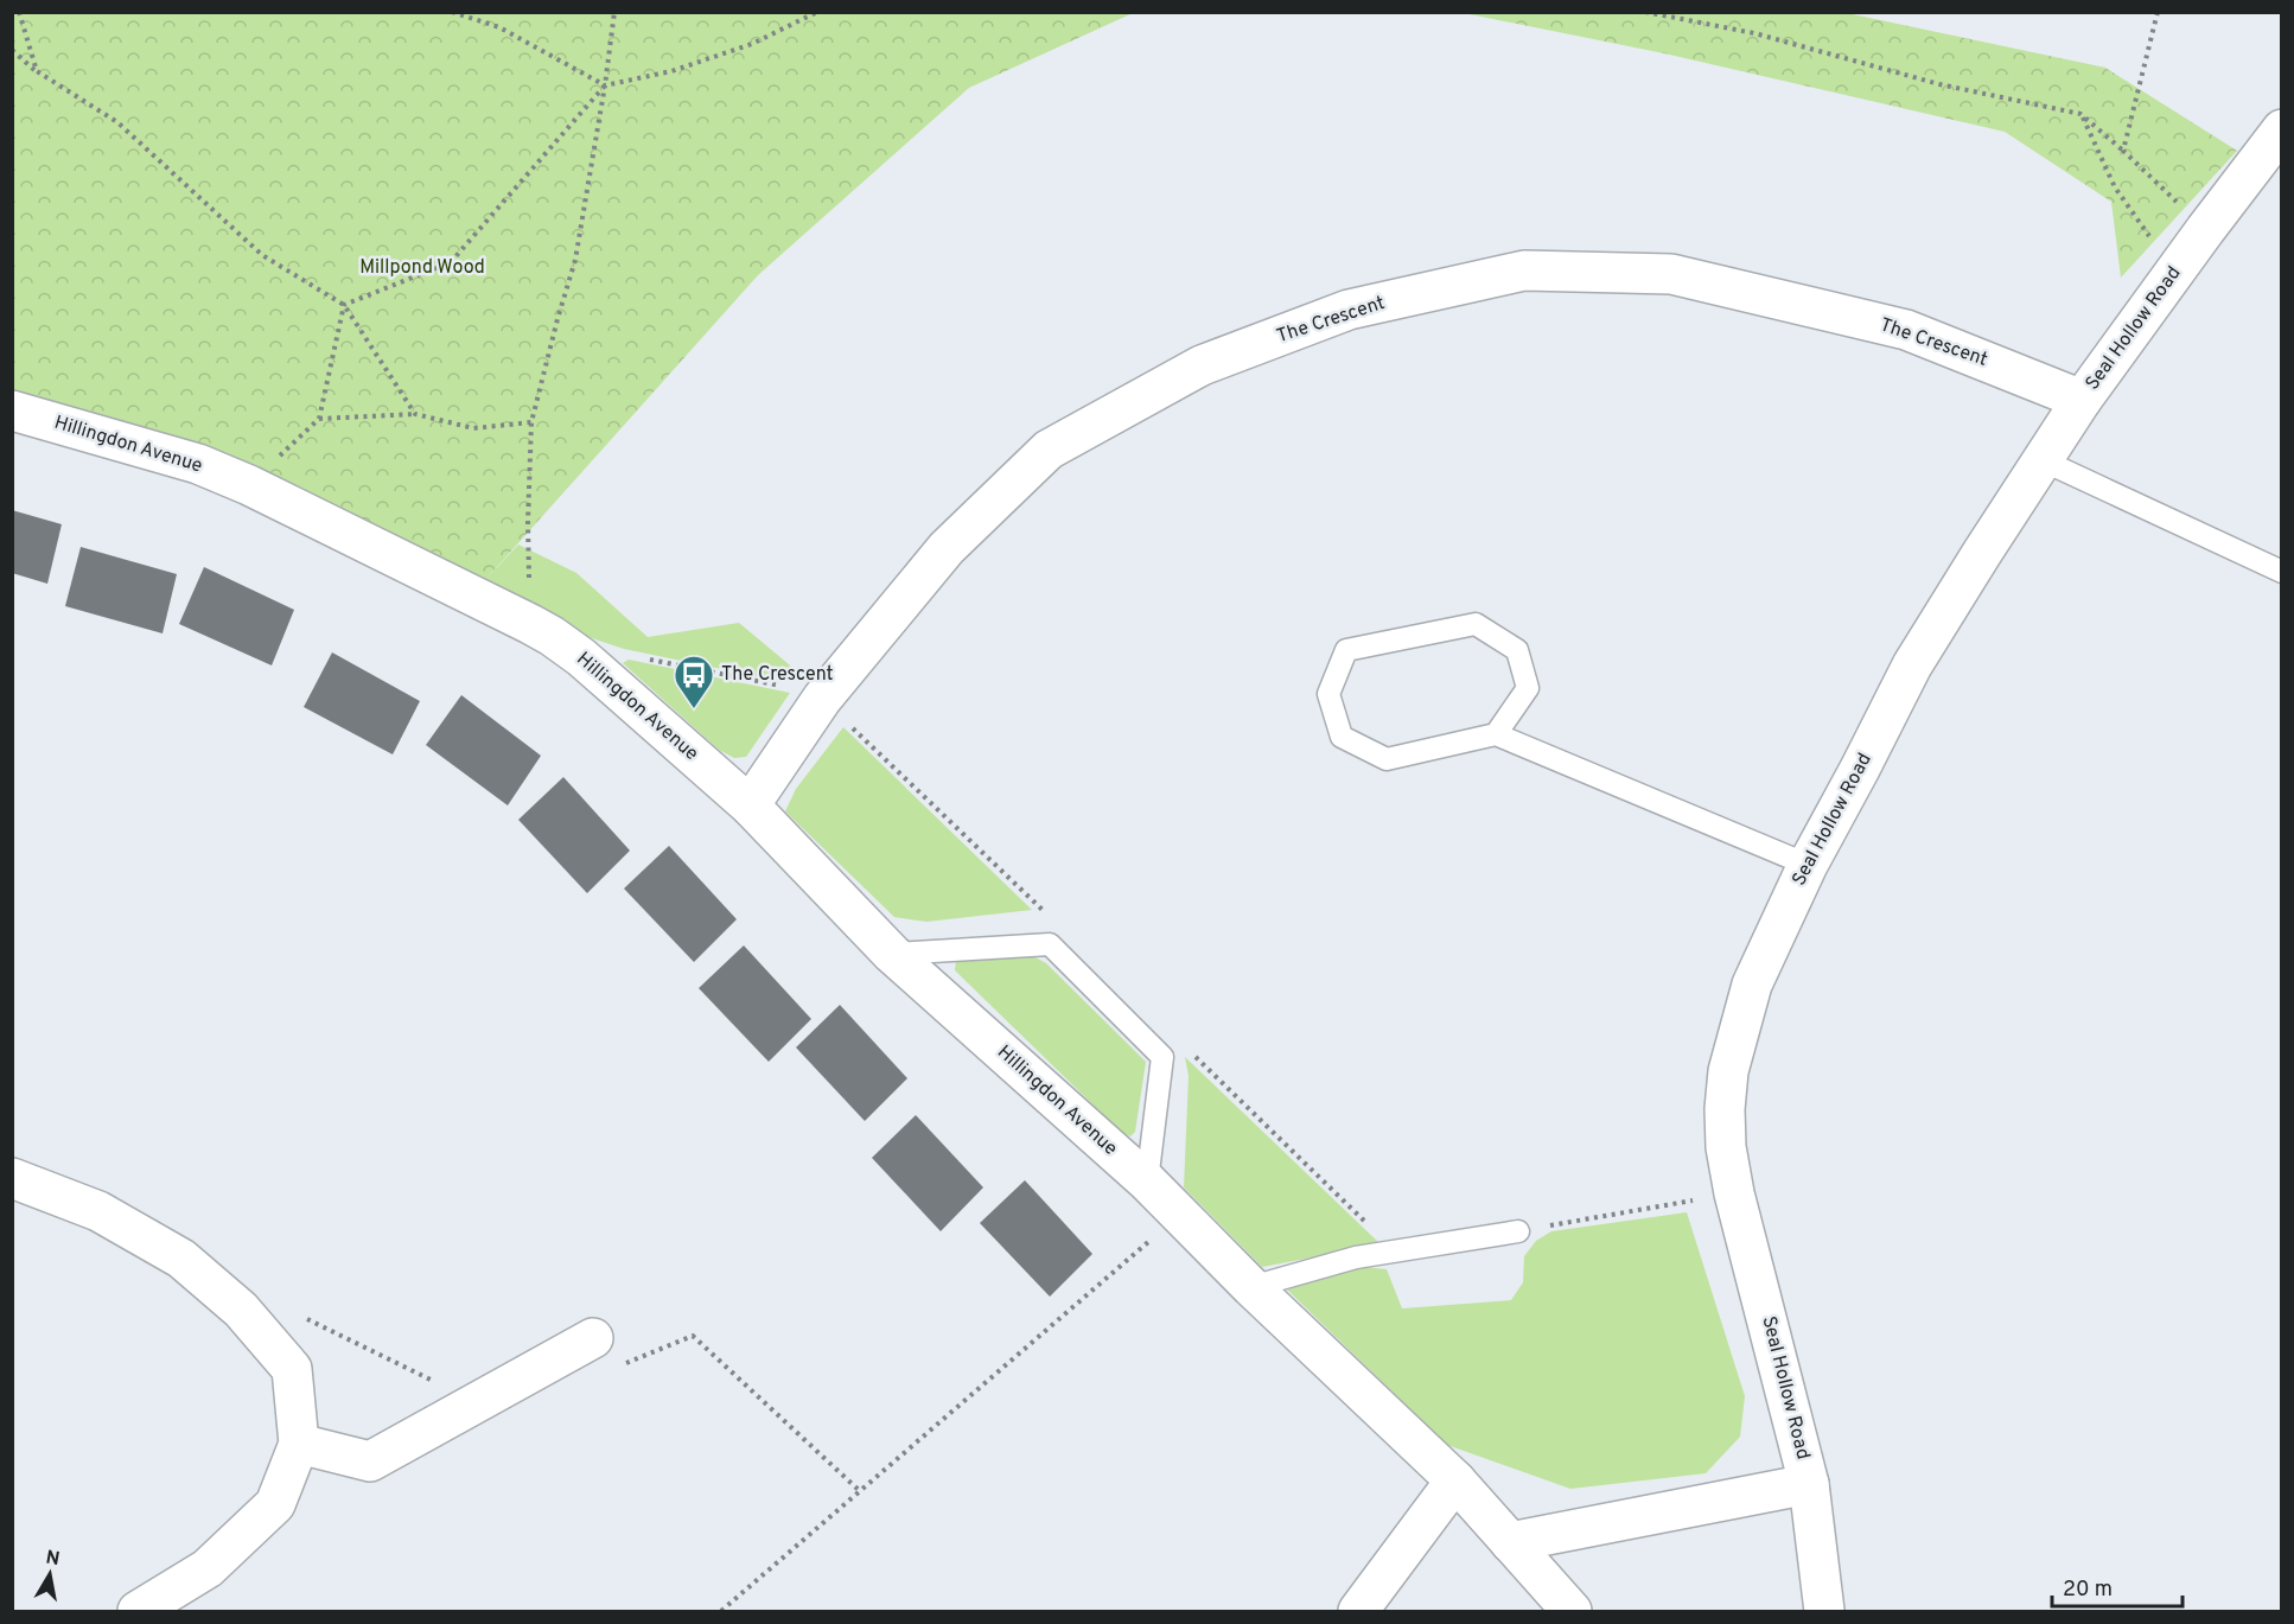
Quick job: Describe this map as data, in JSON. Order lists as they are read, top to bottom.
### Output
{
  "streets": {
    "street": ["The Crescent", "Seal Hollow Road", "Hillingdon Avenue"]
  },
  "crossings": [
    ["The Crescent", "Seal Hollow Road"],
    ["The Crescent", "Hillingdon Avenue"]
  ],
  "parks": ["Millpond Wood"],
  "places": {
    "bus stop": ["The Crescent"]
  },
  "scale_bar": "20 m",
  "north": "top"
}
